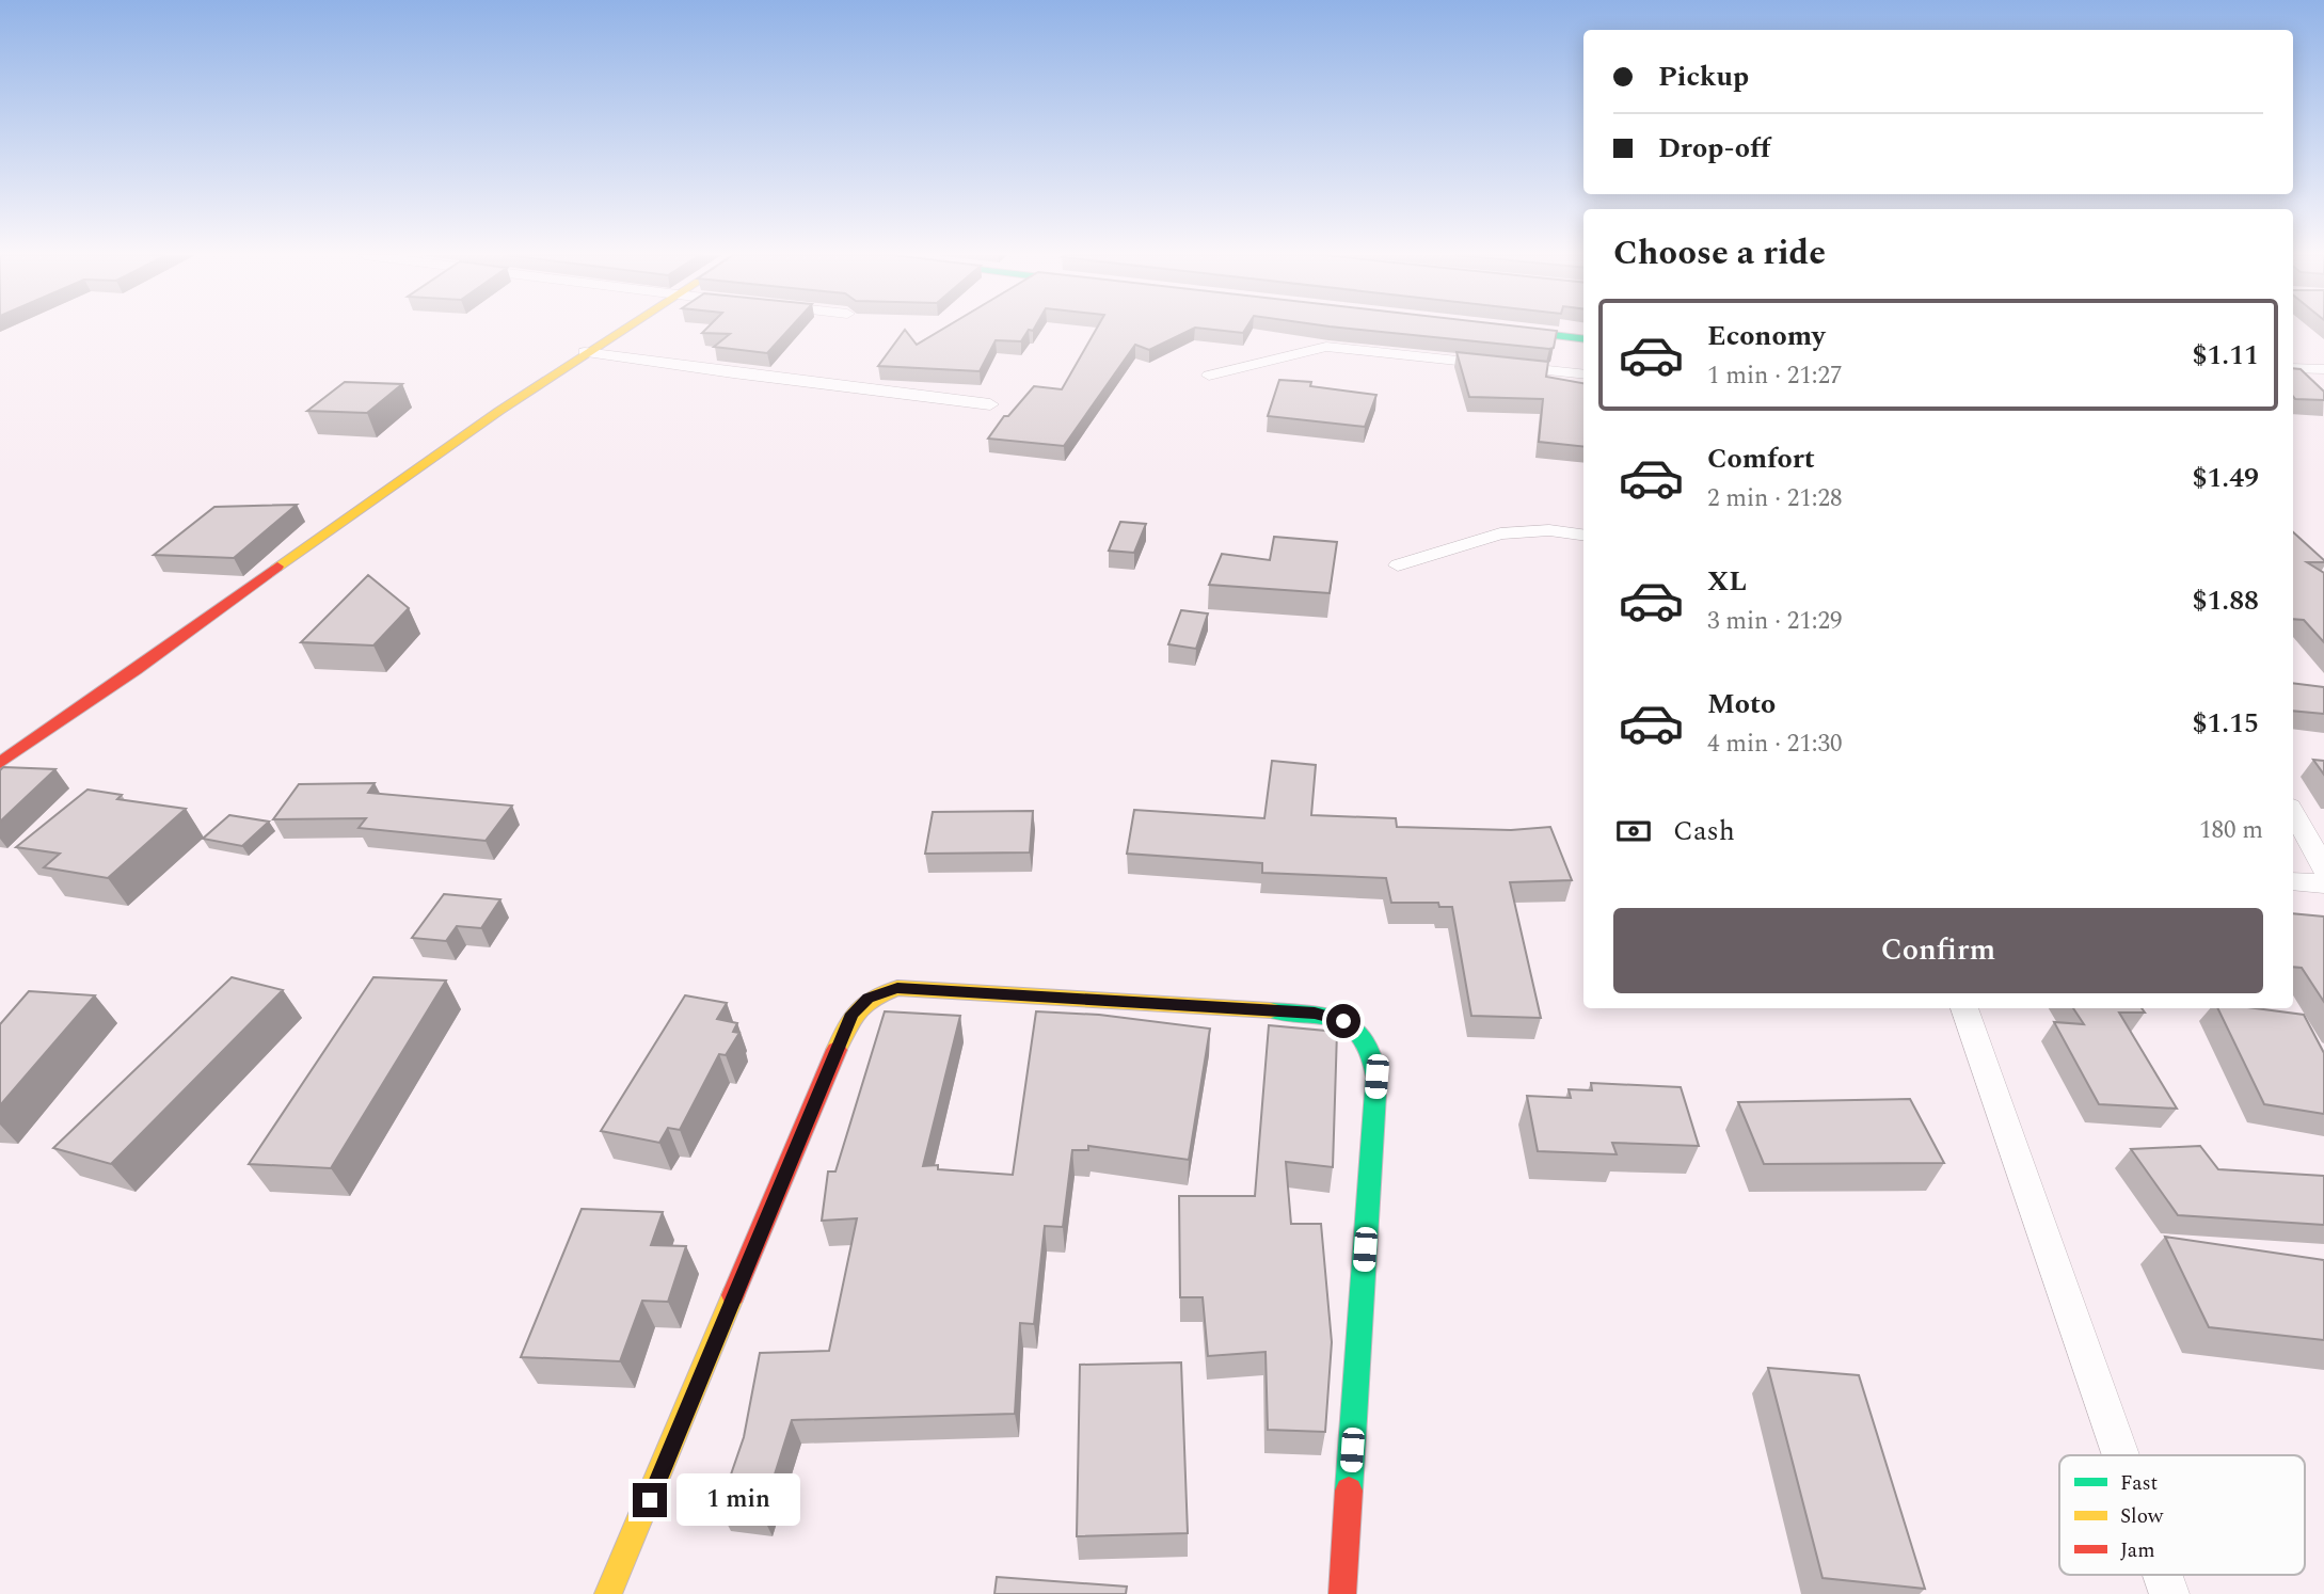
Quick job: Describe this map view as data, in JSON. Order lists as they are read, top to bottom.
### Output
{
  "legend": ["Fast", "Slow", "Jam"],
  "page": {
    "banner": ["Pickup", "Drop-off"],
    "heading": "Choose a ride",
    "list": [
      {
        "name": "Economy",
        "note": "1 min · 21:27",
        "value": "$1.11"
      },
      {
        "name": "Comfort",
        "note": "2 min · 21:28",
        "value": "$1.49"
      },
      {
        "name": "XL",
        "note": "3 min · 21:29",
        "value": "$1.88"
      },
      {
        "name": "Moto",
        "note": "4 min · 21:30",
        "value": "$1.15"
      }
    ],
    "pay": ["Cash", "180 m"],
    "buttons": "Confirm",
    "bubble": "1 min"
  }
}
